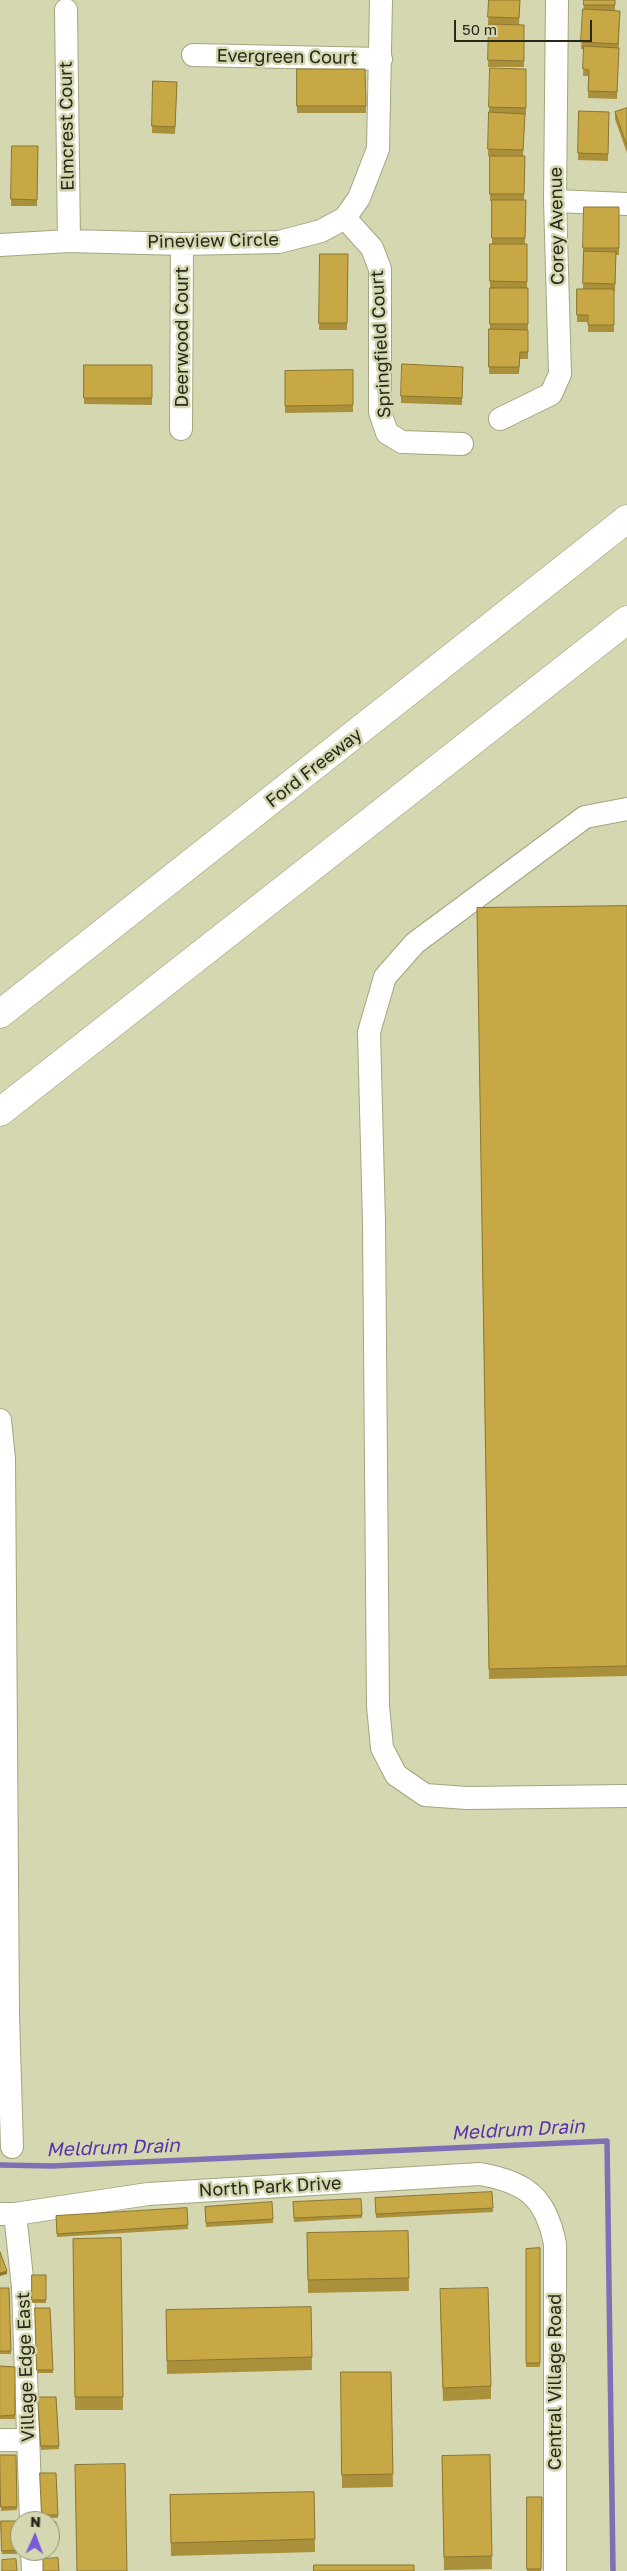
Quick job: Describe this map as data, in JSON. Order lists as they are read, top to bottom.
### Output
{
  "streets": {
    "highway": ["Ford Freeway"],
    "street": [
      "Evergreen Court",
      "Elmcrest Court",
      "Corey Avenue",
      "Pineview Circle",
      "Deerwood Court",
      "Springfield Court",
      "North Park Drive",
      "Village Edge East",
      "Central Village Road"
    ]
  },
  "crossings": [
    ["Evergreen Court", "Pineview Circle"],
    ["Elmcrest Court", "Pineview Circle"],
    ["Pineview Circle", "Deerwood Court"],
    ["Pineview Circle", "Springfield Court"],
    ["North Park Drive", "Village Edge East"],
    ["North Park Drive", "Central Village Road"]
  ],
  "water": ["Meldrum Drain"],
  "scale_bar": "50 m",
  "north": "top"
}
